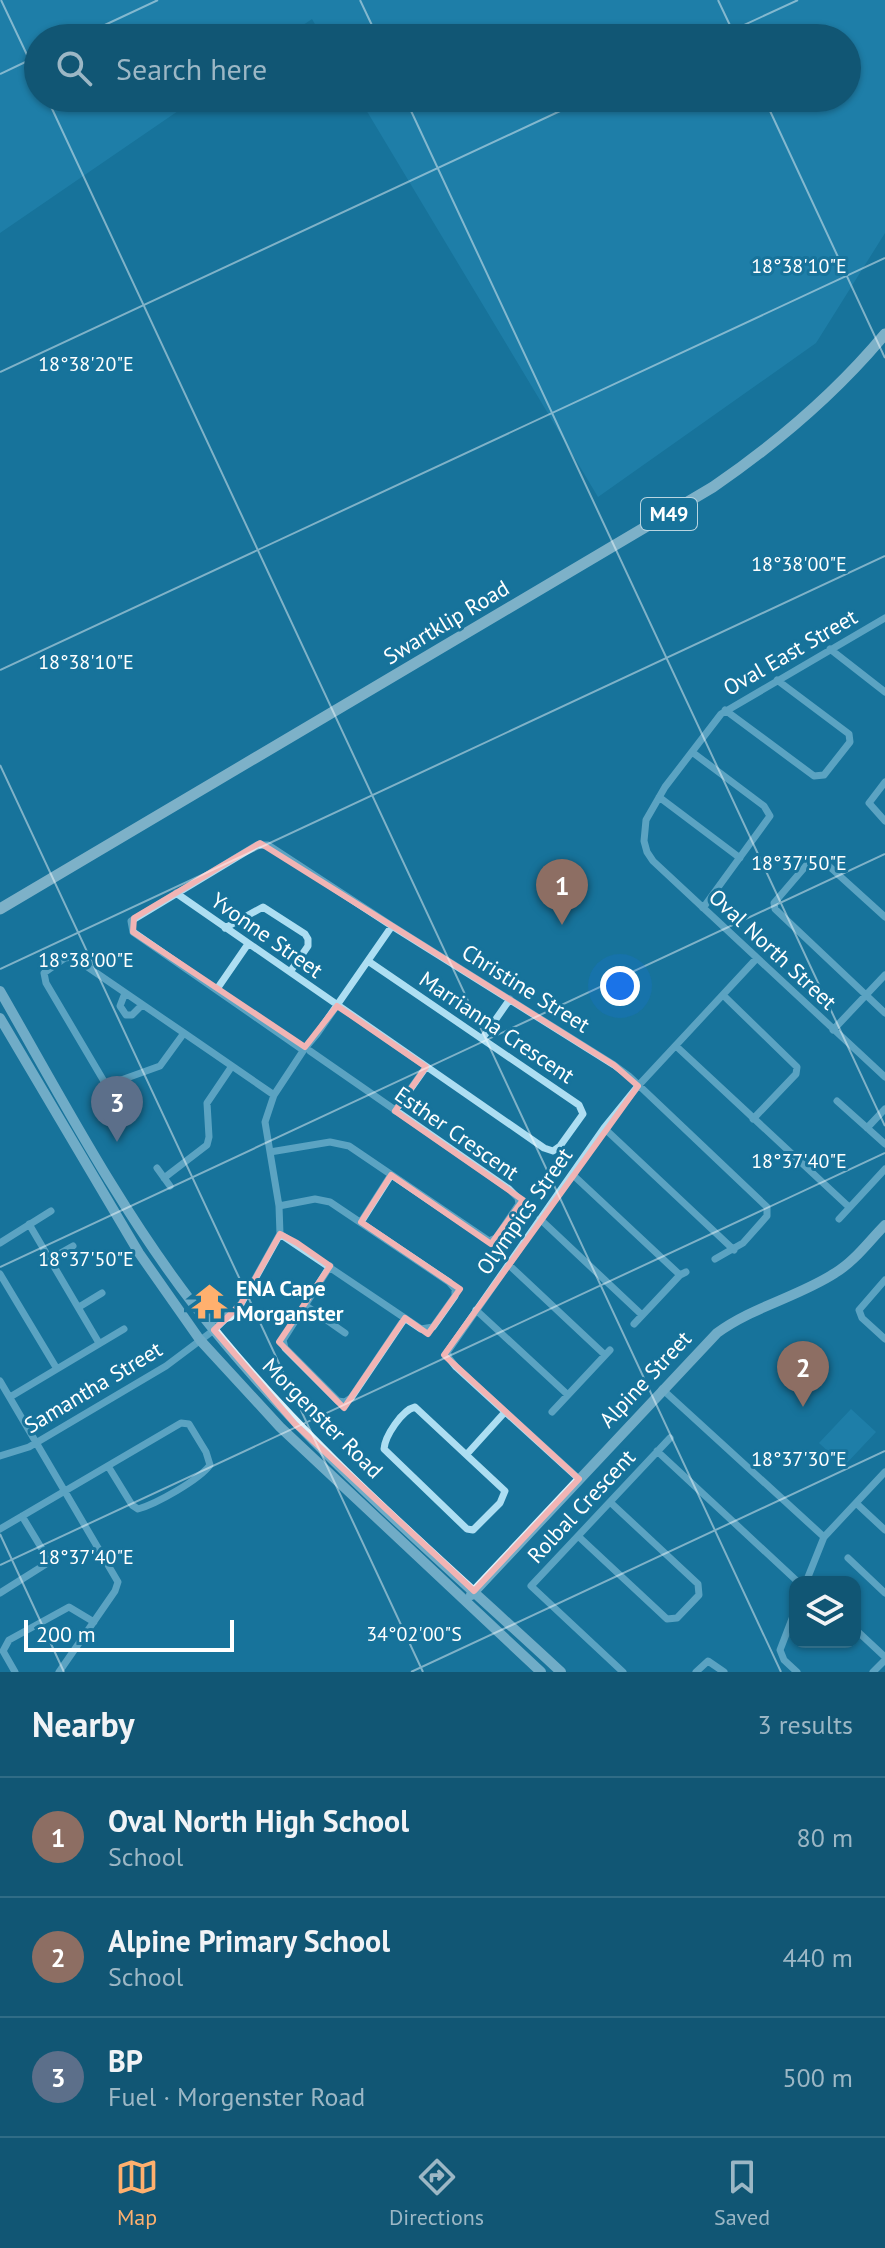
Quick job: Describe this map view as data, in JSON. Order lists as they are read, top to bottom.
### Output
{
  "streets": {
    "main road": [
      "M49",
      "Swartklip Road",
      "Alpine Street",
      "Morgenster Road"
    ],
    "street": [
      "Oval East Street",
      "Yvonne Street",
      "Oval North Street",
      "Christine Street",
      "Marrianna Crescent",
      "Esther Crescent",
      "Olympics Street",
      "Samantha Street",
      "Rolbal Crescent"
    ]
  },
  "crossings": [
    ["Oval East Street", "Oval North Street"],
    ["Yvonne Street", "Christine Street"],
    ["Yvonne Street", "Marrianna Crescent"],
    ["Yvonne Street", "Esther Crescent"],
    ["Oval North Street", "Olympics Street"],
    ["Christine Street", "Esther Crescent"],
    ["Christine Street", "Olympics Street"],
    ["Olympics Street", "Alpine Street"],
    ["Alpine Street", "Morgenster Road"],
    ["Samantha Street", "Morgenster Road"]
  ],
  "places": {
    "temple": ["ENA Cape Morganster"]
  },
  "scale_bar": "200 m",
  "page": {
    "search": "Search here",
    "pins": ["1", "3", "2"],
    "scale": "200 m",
    "heading": ["Nearby", "3 results"],
    "list": [
      {
        "mark": "1",
        "name": "Oval North High School",
        "note": "School",
        "value": "80 m"
      },
      {
        "mark": "2",
        "name": "Alpine Primary School",
        "note": "School",
        "value": "440 m"
      },
      {
        "mark": "3",
        "name": "BP",
        "note": "Fuel · Morgenster Road",
        "value": "500 m"
      }
    ],
    "nav": ["Map", "Directions", "Saved"]
  },
  "coordinates": [
    "18°38'10\"E",
    "18°38'20\"E",
    "18°38'00\"E",
    "18°37'50\"E",
    "18°37'40\"E",
    "18°37'30\"E",
    "34°02'00\"S"
  ]
}
